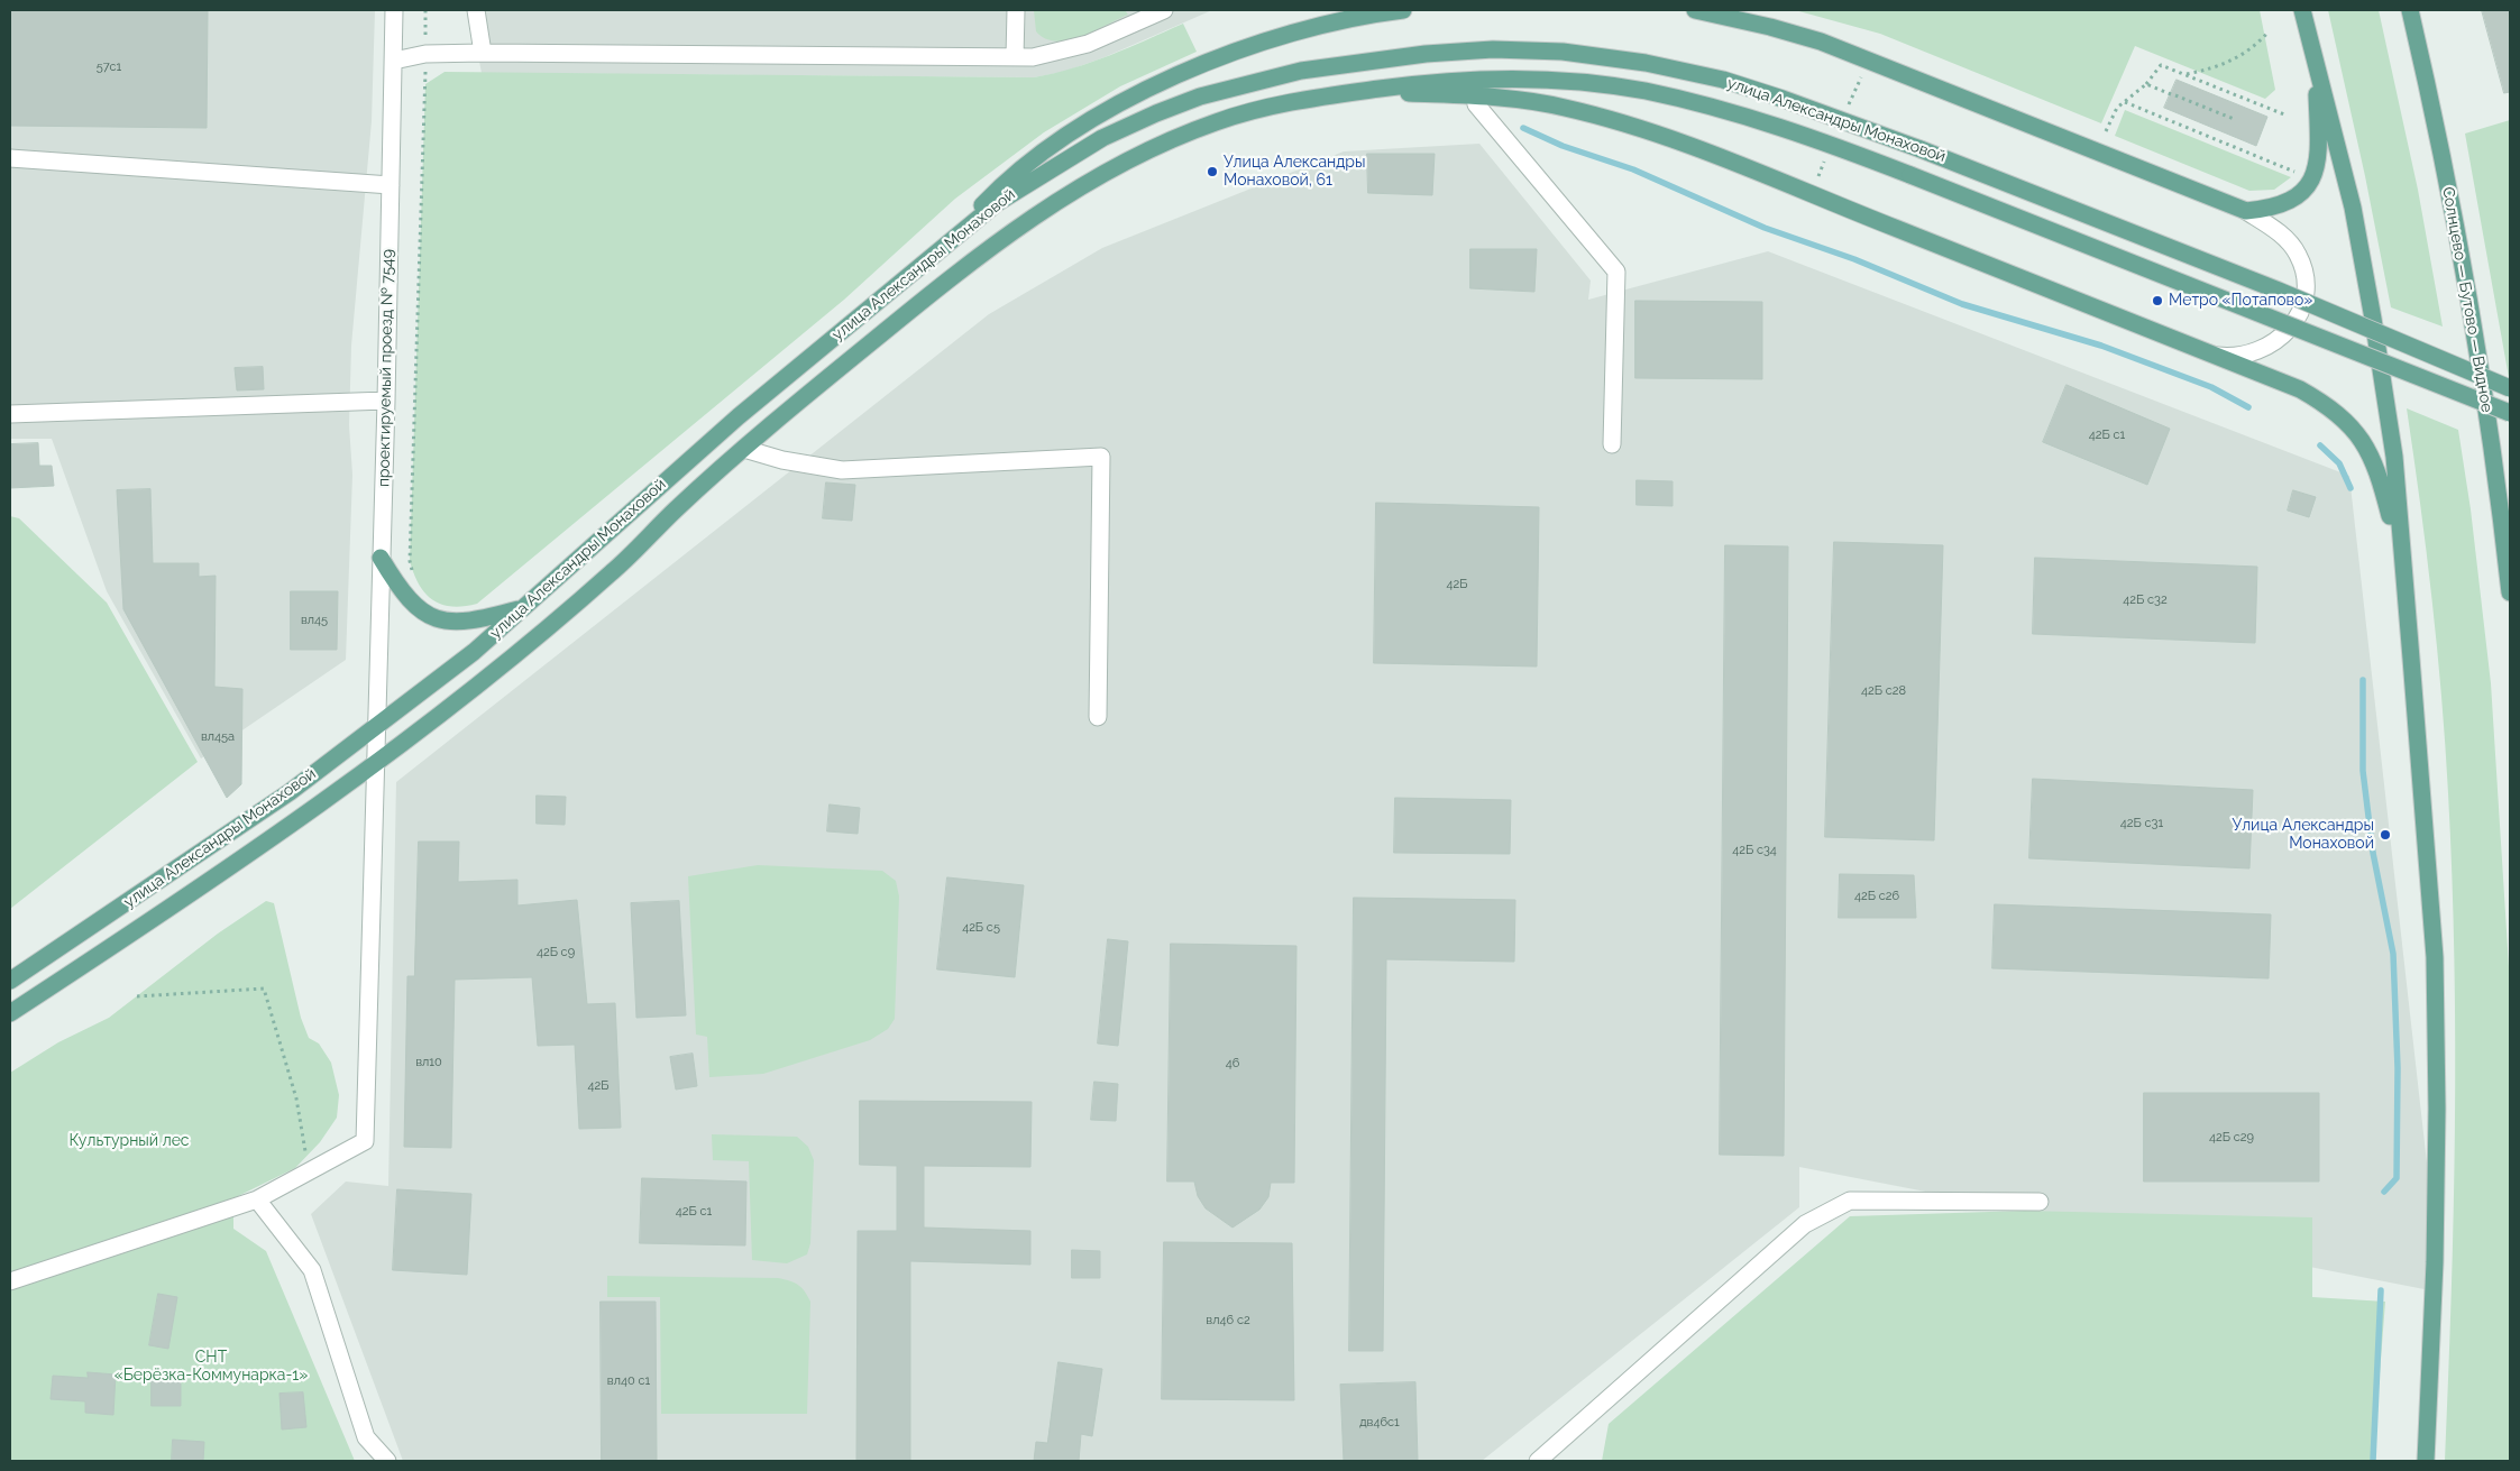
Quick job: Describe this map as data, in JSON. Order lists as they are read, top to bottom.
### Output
{
  "streets": {
    "main road": ["улица Александры Монаховой", "Солнцево — Бутово — Видное"],
    "street": ["проектируемый проезд № 7549"]
  },
  "crossings": [
    ["улица Александры Монаховой", "проектируемый проезд № 7549"]
  ],
  "parks": ["Культурный лес", "СНТ «Берёзка-Коммунарка-1»"],
  "places": ["Улица Александры Монаховой, 61", "Метро «Потапово»", "Улица Александры Монаховой"],
  "house_numbers": [
    "57с1",
    "42Б с1",
    "42Б",
    "42Б с32",
    "вл45",
    "42Б с28",
    "вл45а",
    "42Б с31",
    "42Б с34",
    "42Б с26",
    "42Б с5",
    "42Б c9",
    "вл10",
    "46",
    "42Б",
    "42Б с29",
    "42Б с1",
    "вл46 с2",
    "вл40 с1",
    "дв46с1"
  ]
}
